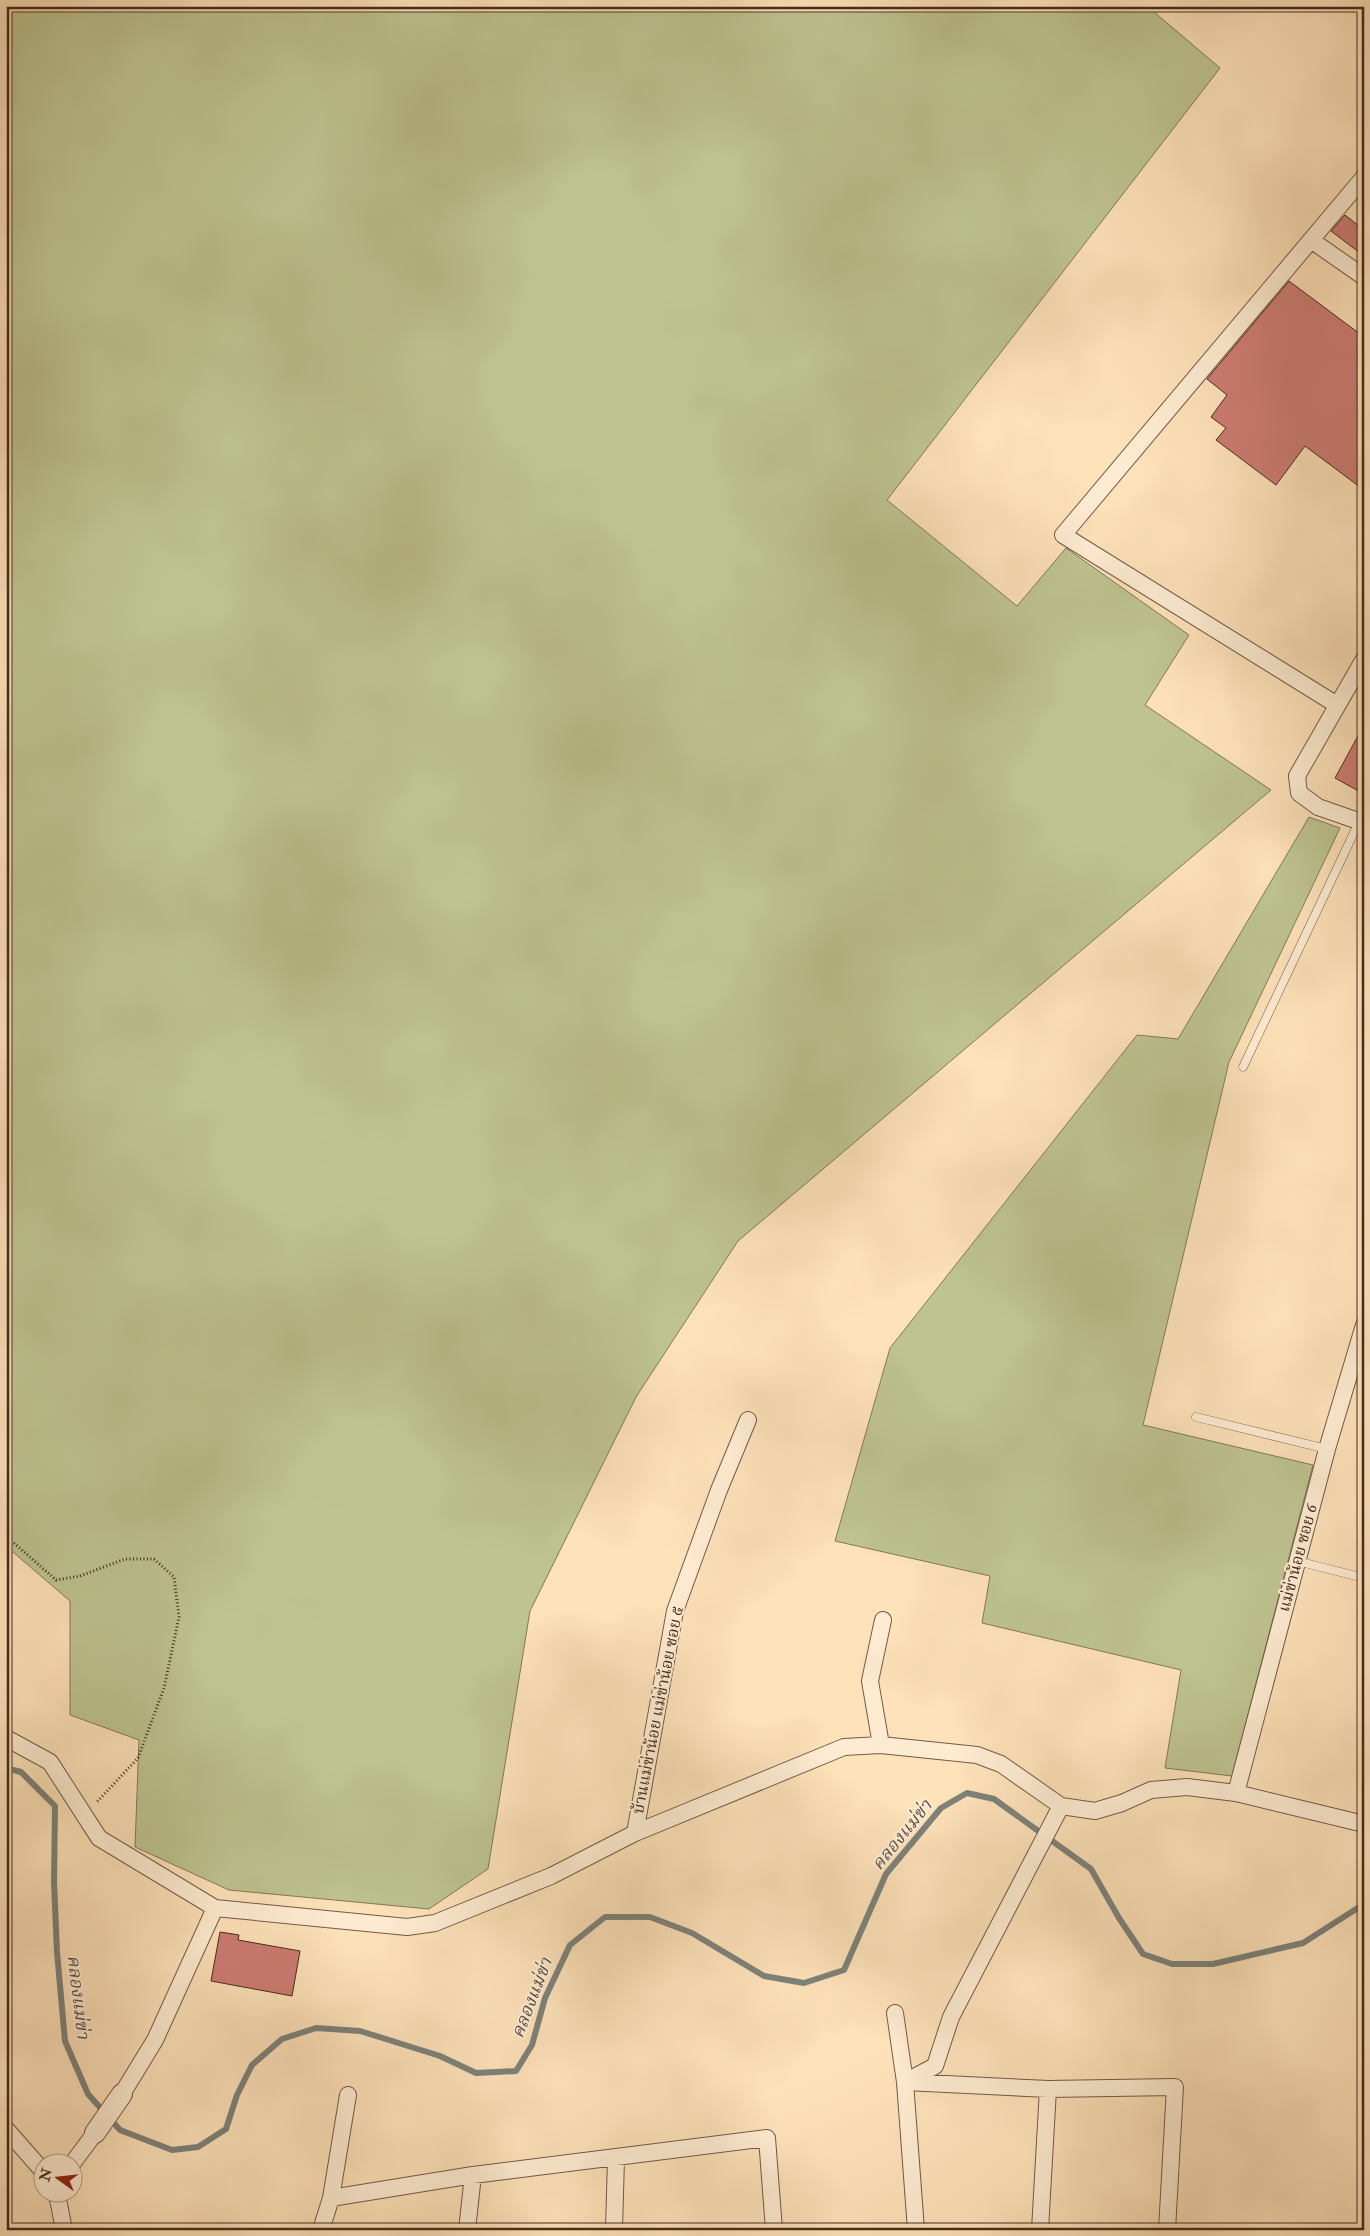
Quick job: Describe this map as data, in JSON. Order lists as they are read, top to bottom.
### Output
{
  "streets": {
    "street": ["แม่ข่าน้อย ซอย 6", "บ้านแม่ข่าน้อย แม่ข่าน้อย ซอย ๕"]
  },
  "water": ["คลองแม่ข่า"],
  "north": "left"
}
